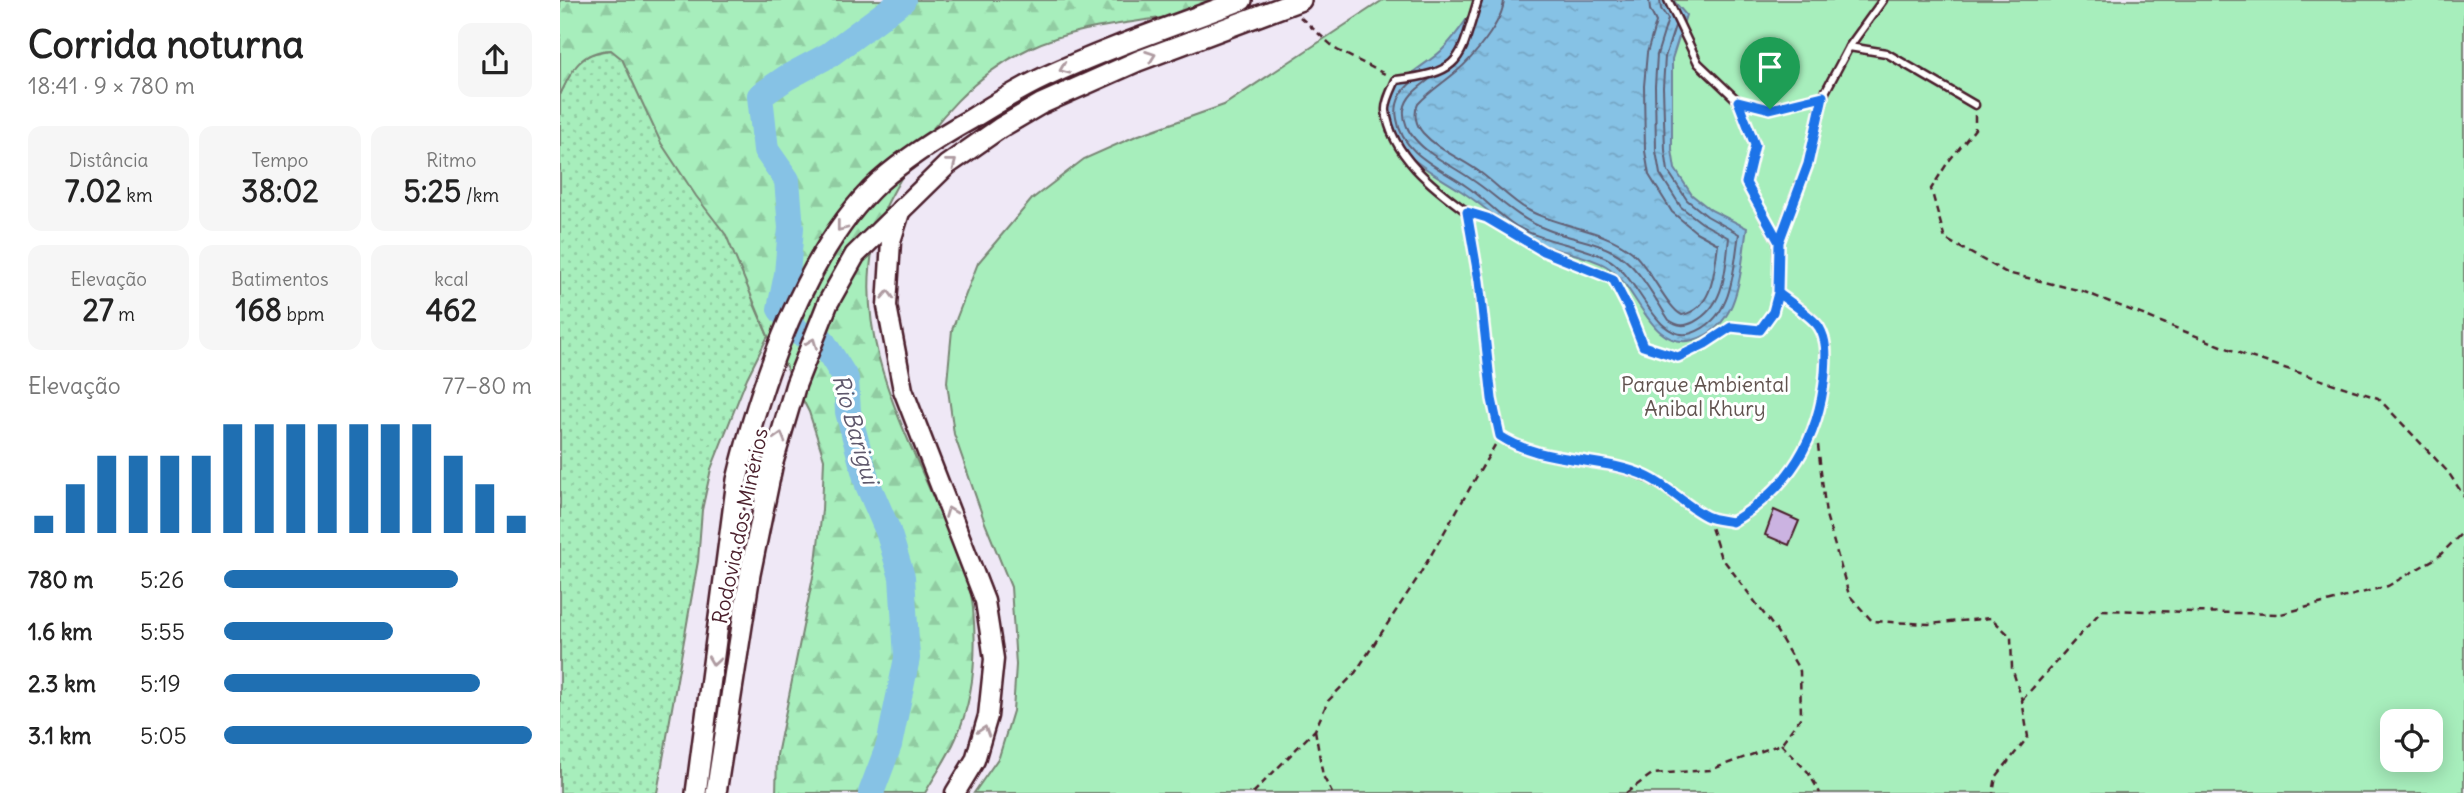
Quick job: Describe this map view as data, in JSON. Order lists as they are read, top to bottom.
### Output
{
  "streets": {
    "main road": ["Rodovia dos Minérios"]
  },
  "water": ["Rio Barigui"],
  "parks": ["Parque Ambiental Anibal Khury"],
  "page": {
    "heading": ["Corrida noturna", "18:41 · 9 × 780 m"],
    "stats": [
      ["Distância", "7.02 km"],
      ["Tempo", "38:02"],
      ["Ritmo", "5:25 /km"],
      ["Elevação", "27 m"],
      ["Batimentos", "168 bpm"],
      ["kcal", "462"]
    ],
    "chart": ["Elevação", "77–80 m"],
    "list": [
      {
        "name": "780 m",
        "note": "5:26"
      },
      {
        "name": "1.6 km",
        "note": "5:55"
      },
      {
        "name": "2.3 km",
        "note": "5:19"
      },
      {
        "name": "3.1 km",
        "note": "5:05"
      }
    ]
  }
}
